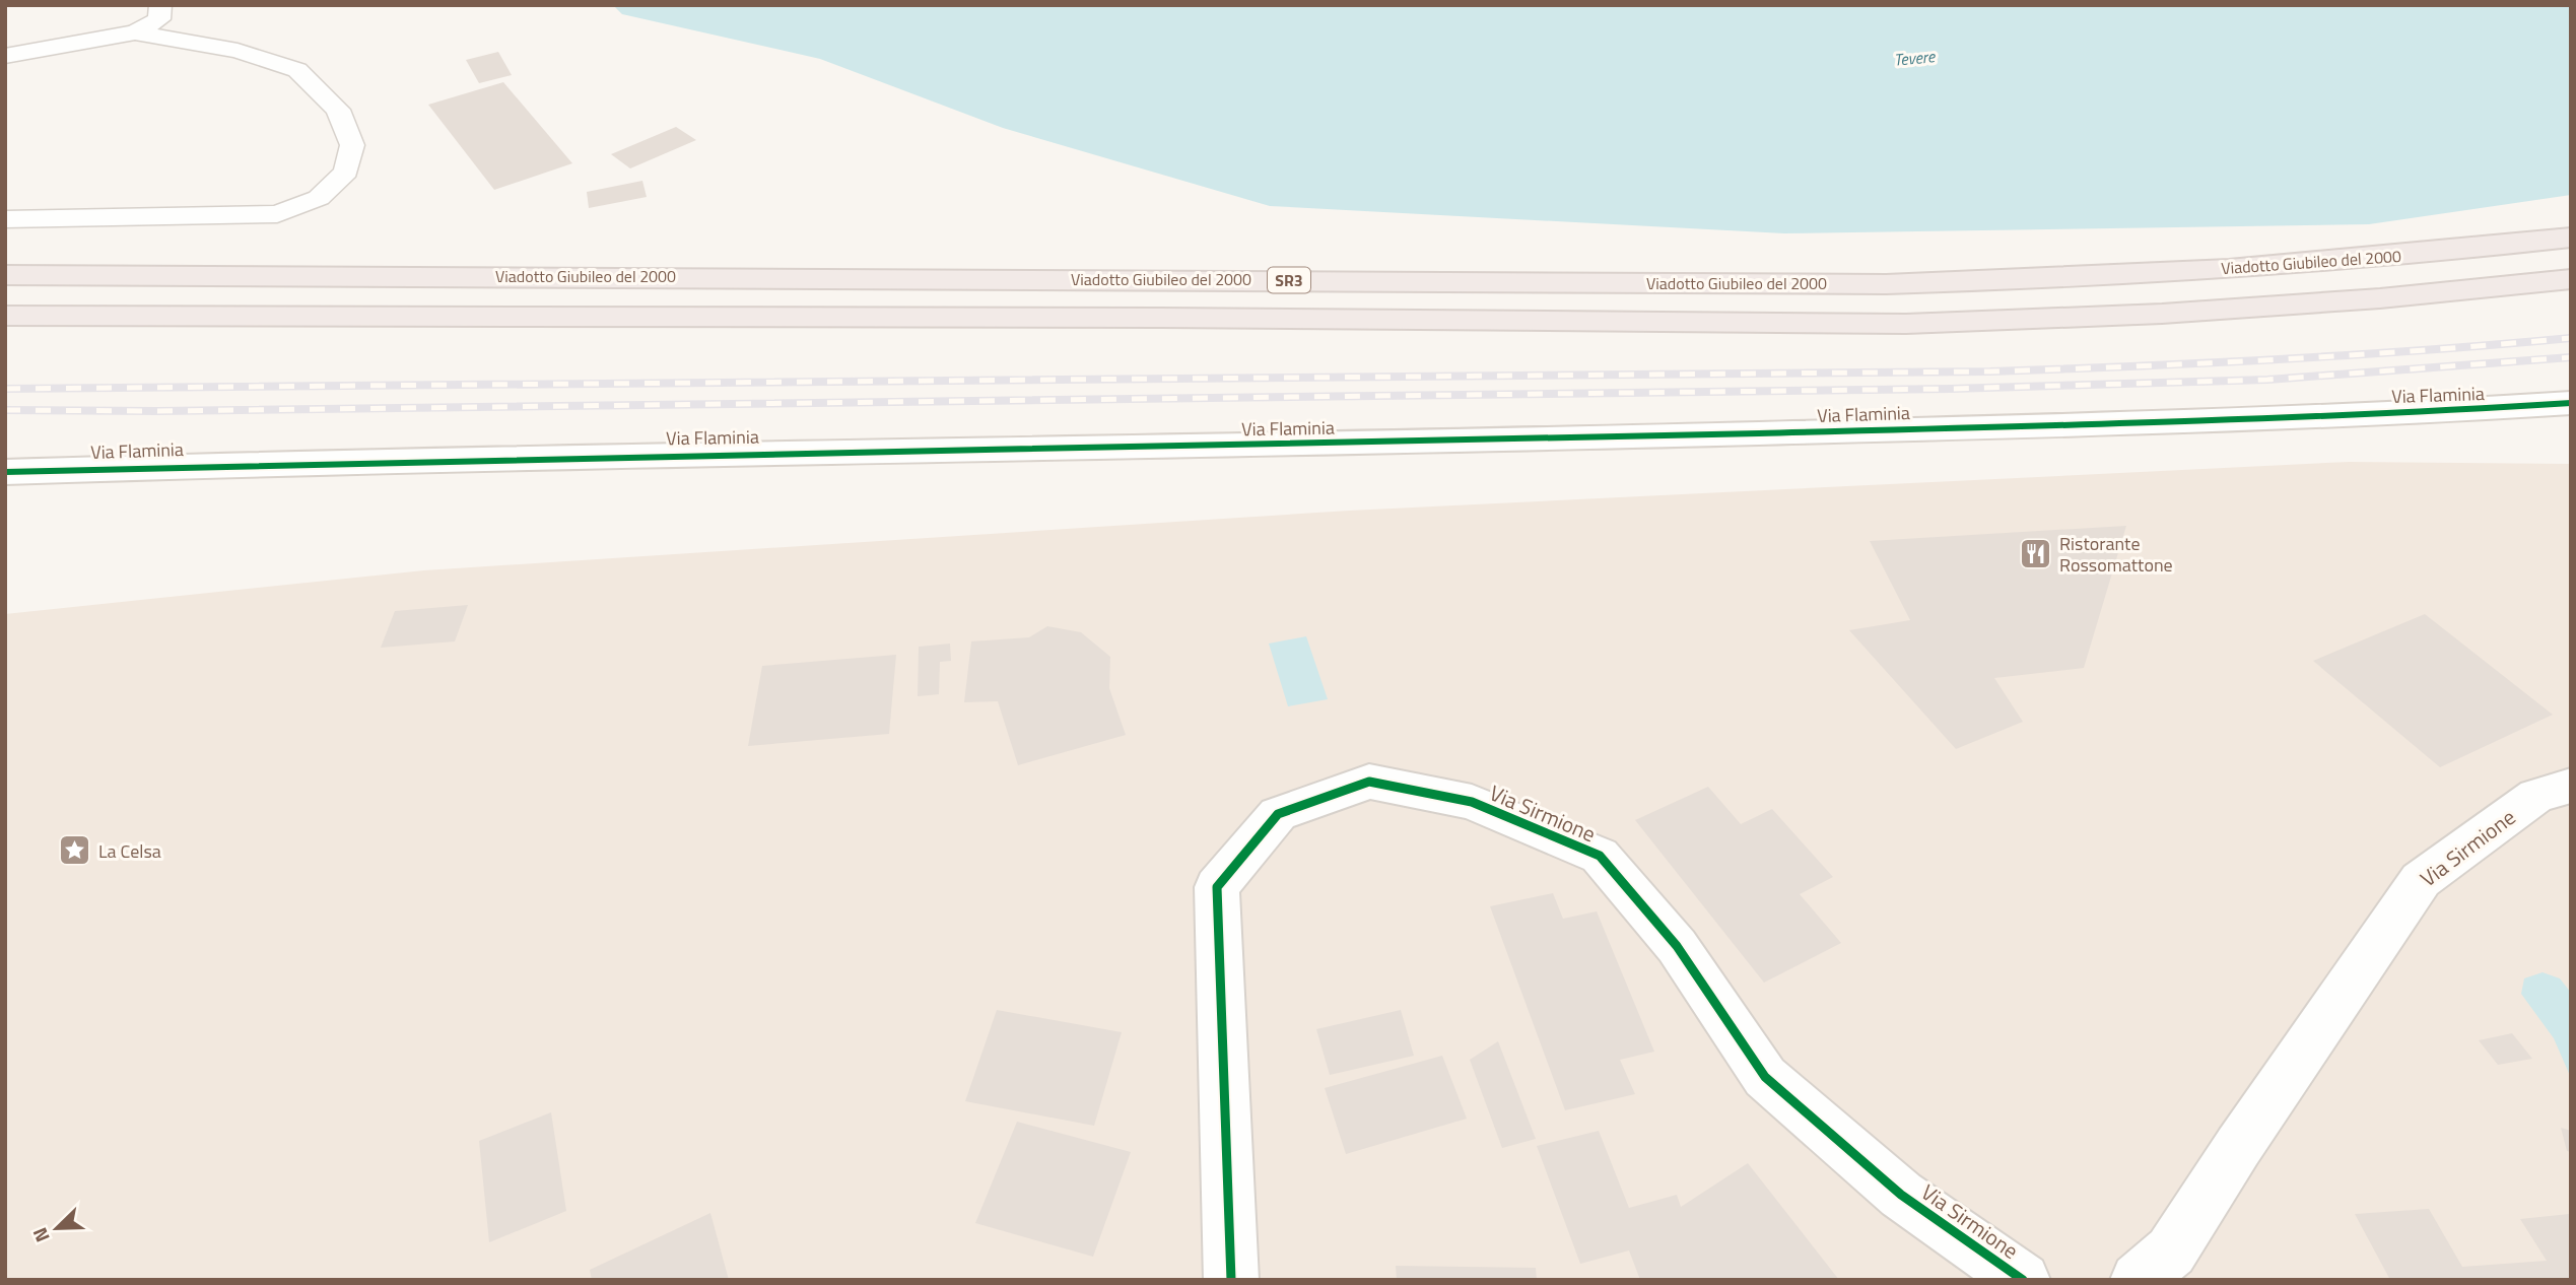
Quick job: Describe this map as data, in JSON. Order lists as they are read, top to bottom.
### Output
{
  "streets": {
    "highway": ["Viadotto Giubileo del 2000", "SR3"],
    "street": ["Via Flaminia", "Via Sirmione"]
  },
  "water": ["Tevere"],
  "places": {
    "restaurant": ["Ristorante Rossomattone"],
    "place": ["La Celsa"]
  },
  "north": "bottom left"
}
